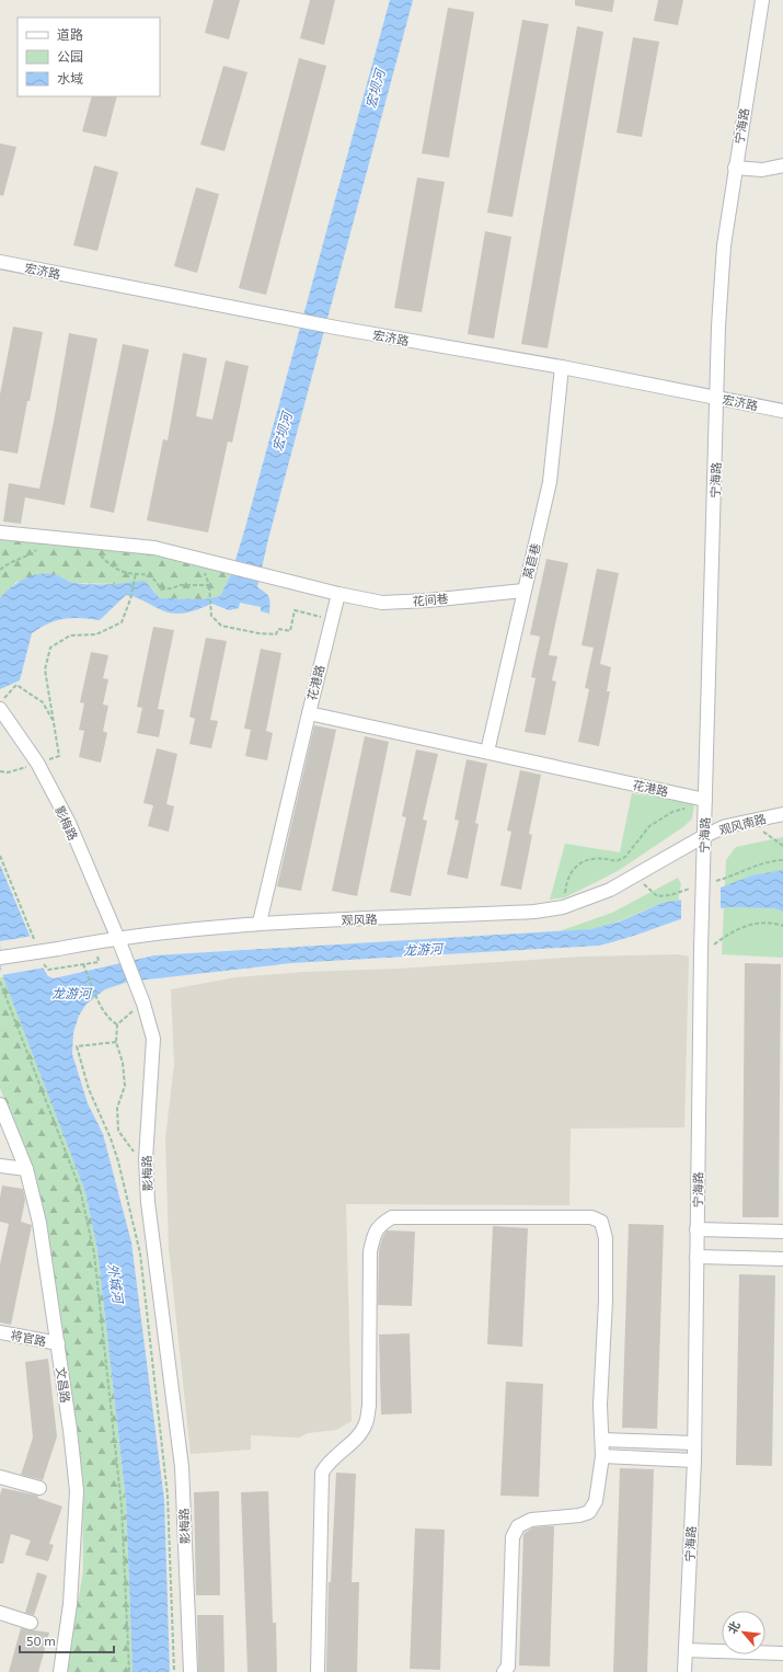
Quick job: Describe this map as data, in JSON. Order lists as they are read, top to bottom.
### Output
{
  "streets": {
    "street": [
      "宁海路",
      "宏济路",
      "莴苣巷",
      "花间巷",
      "花港路",
      "影梅路",
      "观风南路",
      "观风路",
      "将官路",
      "文昌路"
    ]
  },
  "crossings": [
    ["宁海路", "宏济路"],
    ["宁海路", "花港路"],
    ["宁海路", "观风南路"],
    ["宁海路", "观风路"],
    ["宏济路", "莴苣巷"],
    ["莴苣巷", "花间巷"],
    ["莴苣巷", "花港路"],
    ["花间巷", "花港路"],
    ["影梅路", "观风路"],
    ["观风南路", "观风路"],
    ["将官路", "文昌路"]
  ],
  "water": ["宏坝河", "龙游河", "外城河"],
  "legend": ["道路", "公园", "水域"],
  "scale_bar": "50 m",
  "north": "top left"
}
